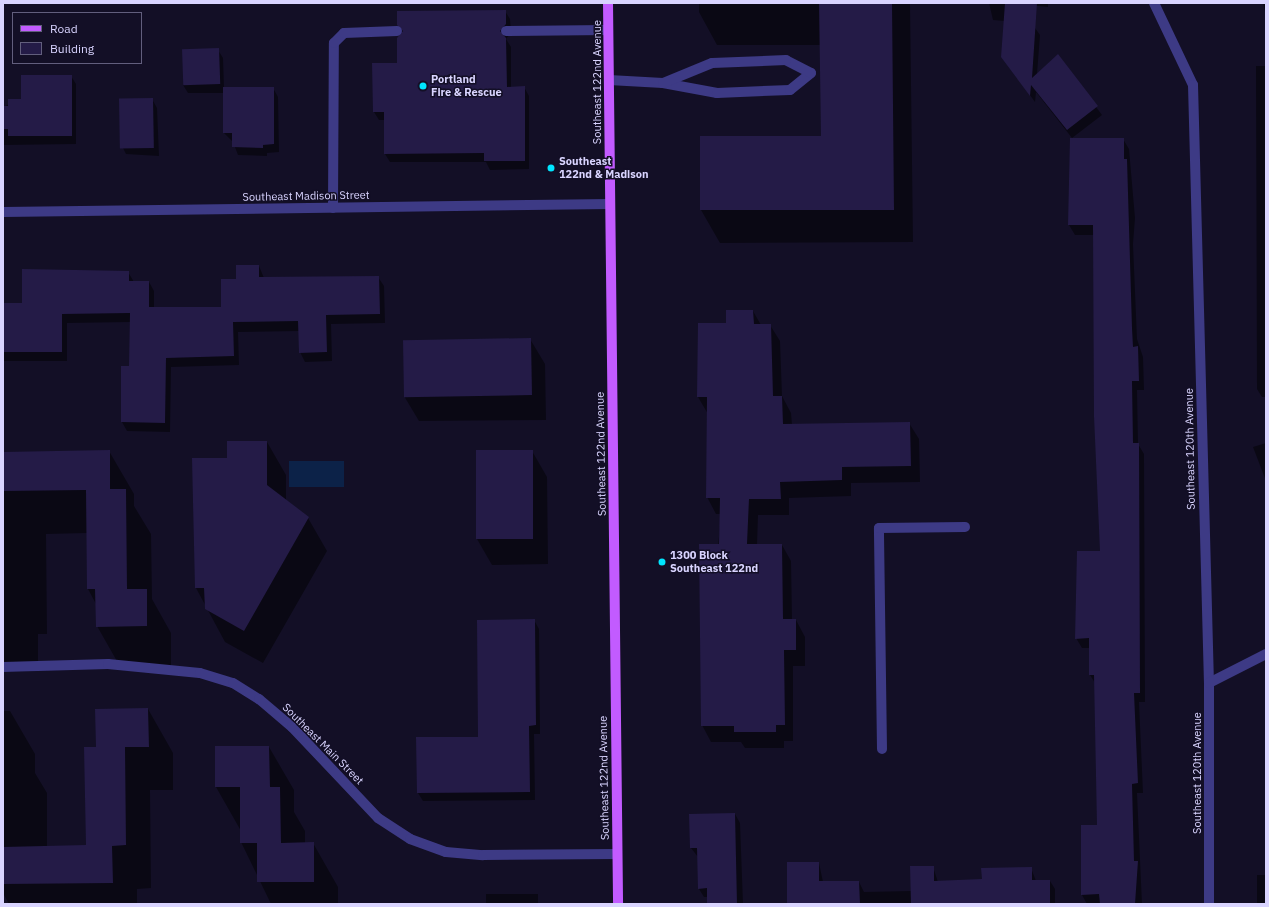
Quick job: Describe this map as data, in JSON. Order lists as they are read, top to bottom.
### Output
{
  "streets": {
    "main road": ["Southeast 122nd Avenue"],
    "street": ["Southeast Madison Street", "Southeast 120th Avenue", "Southeast Main Street"]
  },
  "crossings": [
    ["Southeast 122nd Avenue", "Southeast Madison Street"],
    ["Southeast 122nd Avenue", "Southeast Main Street"]
  ],
  "places": ["Portland Fire & Rescue", "Southeast 122nd & Madison", "1300 Block Southeast 122nd"],
  "legend": ["Road", "Building"]
}
